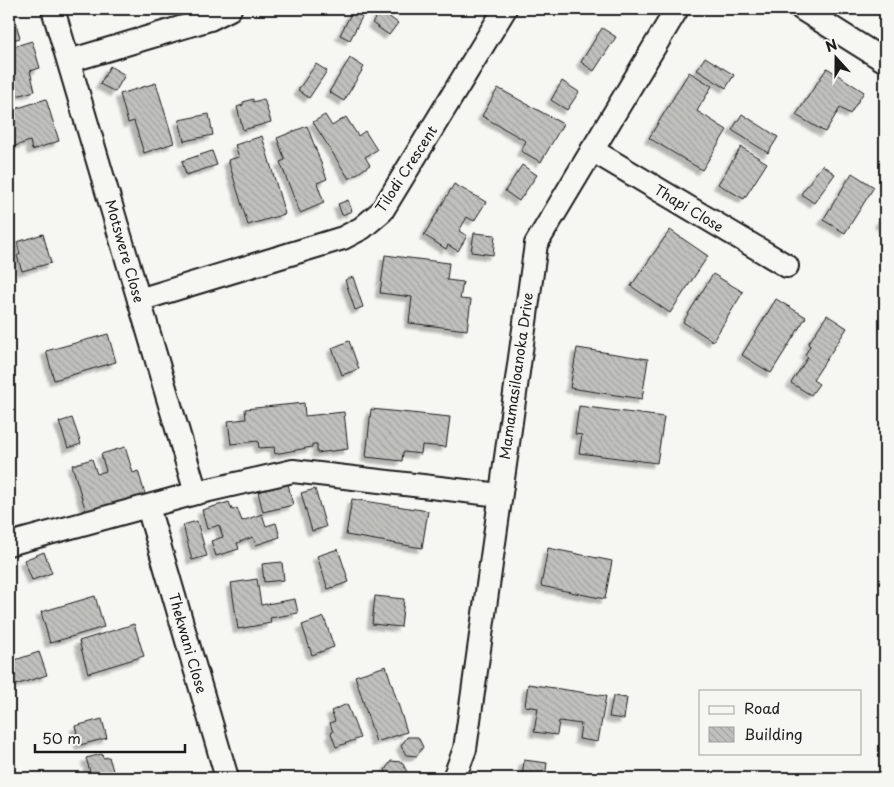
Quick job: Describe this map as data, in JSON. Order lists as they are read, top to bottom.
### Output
{
  "streets": {
    "street": [
      "Tilodi Crescent",
      "Thapi Close",
      "Motswere Close",
      "Mamamasiloanoka Drive",
      "Thekwani Close"
    ]
  },
  "crossings": [
    ["Tilodi Crescent", "Motswere Close"],
    ["Thapi Close", "Mamamasiloanoka Drive"]
  ],
  "legend": ["Road", "Building"],
  "scale_bar": "50 m",
  "north": "top"
}
